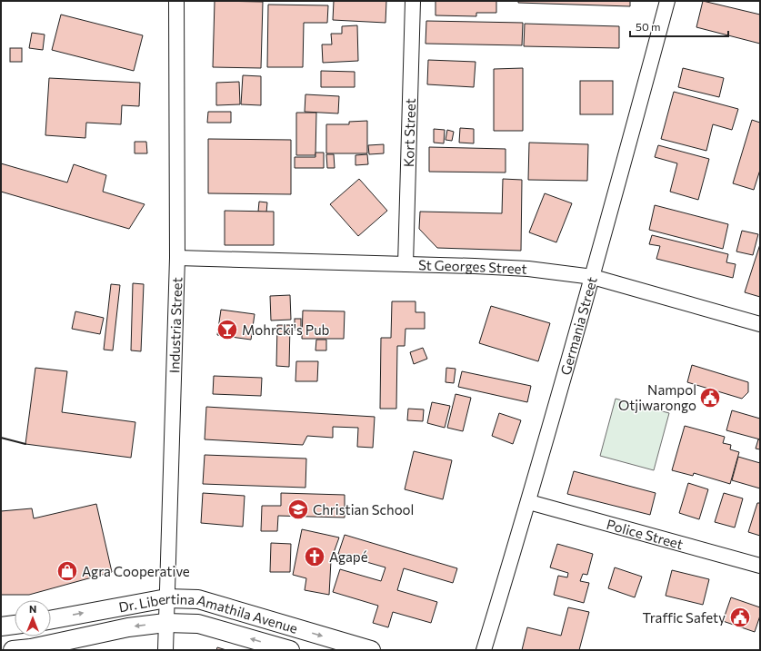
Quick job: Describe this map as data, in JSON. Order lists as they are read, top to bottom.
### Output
{
  "streets": {
    "main road": ["Dr. Libertina Amathila Avenue"],
    "street": [
      "Kort Street",
      "St Georges Street",
      "Industria Street",
      "Germania Street",
      "Police Street"
    ]
  },
  "crossings": [
    ["Kort Street", "St Georges Street"],
    ["St Georges Street", "Industria Street"],
    ["St Georges Street", "Germania Street"],
    ["Industria Street", "Dr. Libertina Amathila Avenue"],
    ["Germania Street", "Police Street"]
  ],
  "places": {
    "bar": ["Mohrcki's Pub"],
    "public building": ["Nampol Otjiwarongo", "Traffic Safety"],
    "school or university": ["Christian School"],
    "church": ["Agapé"],
    "shop": ["Agra Cooperative"]
  },
  "scale_bar": "50 m",
  "north": "top"
}
